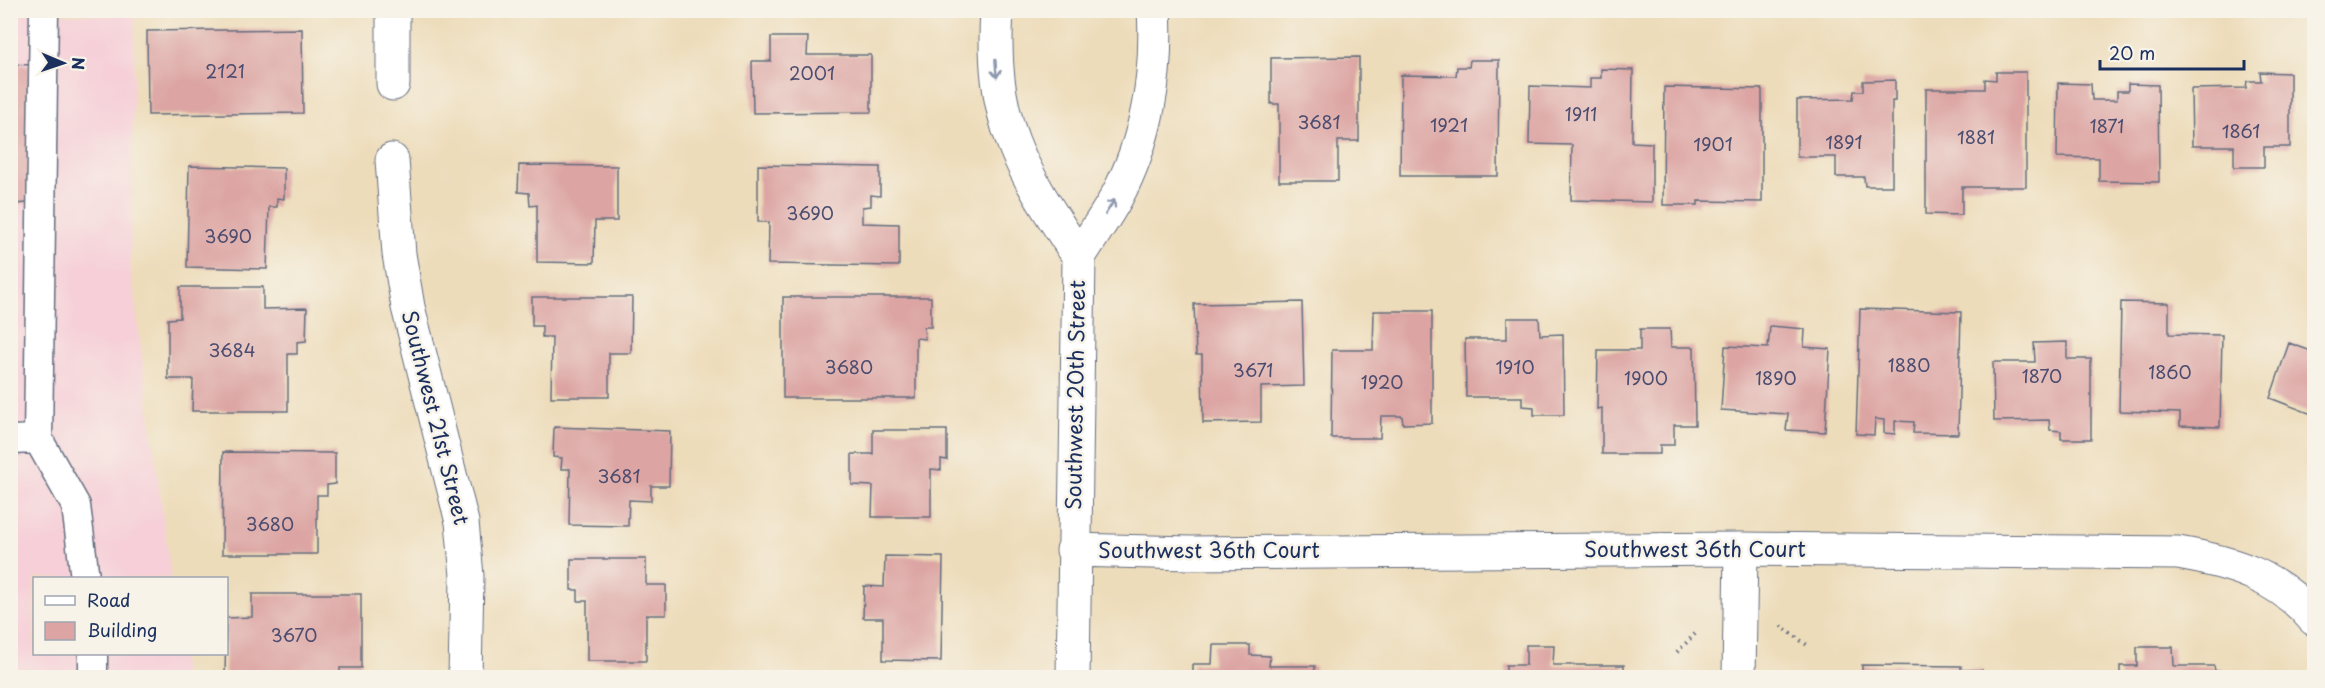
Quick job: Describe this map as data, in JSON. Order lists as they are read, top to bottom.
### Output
{
  "streets": {
    "street": ["Southwest 20th Street", "Southwest 21st Street", "Southwest 36th Court"]
  },
  "crossings": [
    ["Southwest 20th Street", "Southwest 36th Court"]
  ],
  "house_numbers": [
    "2121",
    "2001",
    "1911",
    "3681",
    "1921",
    "1871",
    "1861",
    "1881",
    "1891",
    "1901",
    "3690",
    "3690",
    "3684",
    "1880",
    "3680",
    "1910",
    "3671",
    "1860",
    "1870",
    "1900",
    "1890",
    "1920",
    "3681",
    "3680",
    "3670"
  ],
  "legend": ["Road", "Building"],
  "scale_bar": "20 m",
  "north": "right"
}
